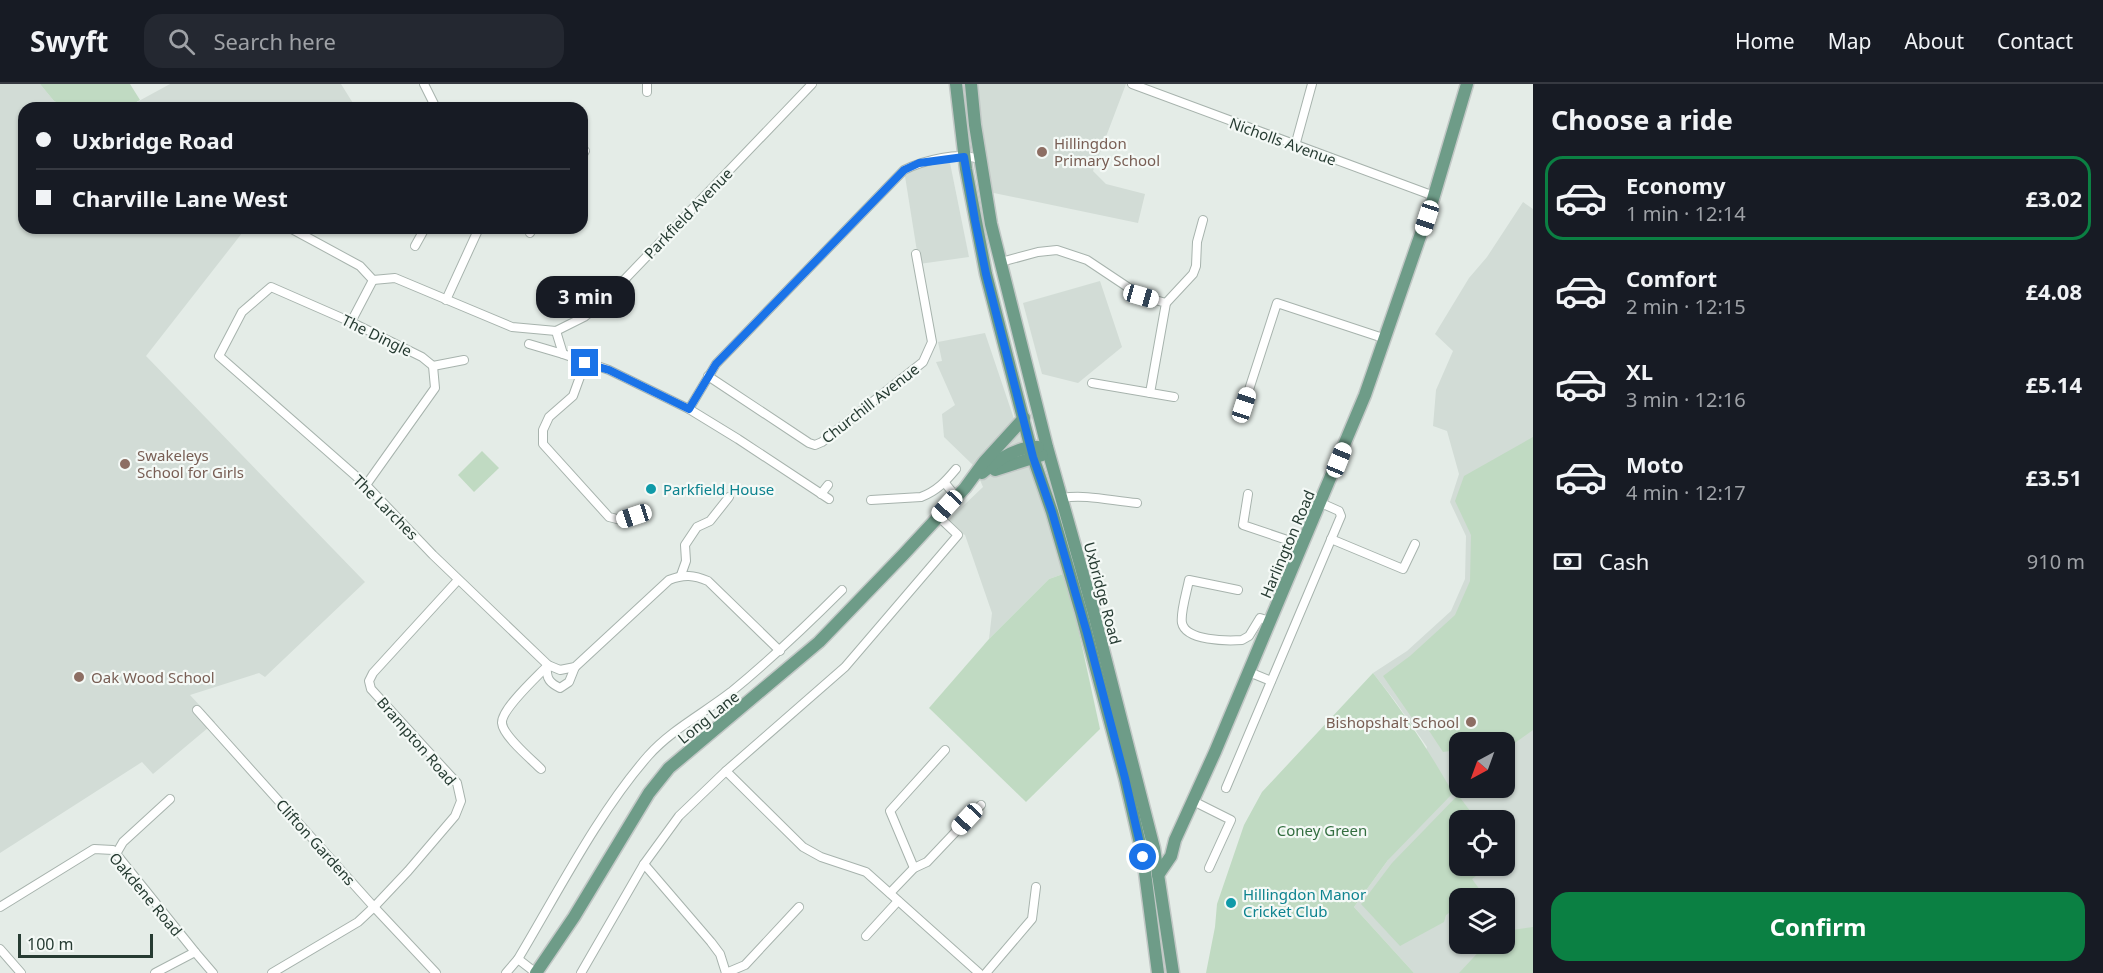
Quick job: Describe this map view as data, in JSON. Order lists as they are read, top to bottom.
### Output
{
  "streets": {
    "main road": ["Harlington Road", "Uxbridge Road", "Long Lane"],
    "street": [
      "Nicholls Avenue",
      "Parkfield Avenue",
      "The Dingle",
      "Churchill Avenue",
      "The Larches",
      "Brampton Road",
      "Clifton Gardens",
      "Oakdene Road"
    ]
  },
  "crossings": [
    ["Nicholls Avenue", "Harlington Road"],
    ["The Dingle", "The Larches"],
    ["The Larches", "Brampton Road"],
    ["Harlington Road", "Uxbridge Road"],
    ["Uxbridge Road", "Long Lane"],
    ["Brampton Road", "Clifton Gardens"]
  ],
  "parks": ["Coney Green"],
  "places": [
    "Hillingdon Primary School",
    "Swakeleys School for Girls",
    "Parkfield House",
    "Oak Wood School",
    "Bishopshalt School",
    "Hillingdon Manor Cricket Club"
  ],
  "scale_bar": "100 m",
  "north": "bottom left",
  "page": {
    "header": "Swyft",
    "search": "Search here",
    "nav": [
      "Home",
      "Map",
      "About",
      "Contact"
    ],
    "heading": "Choose a ride",
    "banner": ["Uxbridge Road", "Charville Lane West"],
    "list": [
      {
        "name": "Economy",
        "note": "1 min · 12:14",
        "value": "£3.02"
      },
      {
        "name": "Comfort",
        "note": "2 min · 12:15",
        "value": "£4.08"
      },
      {
        "name": "XL",
        "note": "3 min · 12:16",
        "value": "£5.14"
      },
      {
        "name": "Moto",
        "note": "4 min · 12:17",
        "value": "£3.51"
      }
    ],
    "bubble": "3 min",
    "pay": ["Cash", "910 m"],
    "buttons": "Confirm",
    "scale": "100 m"
  }
}
